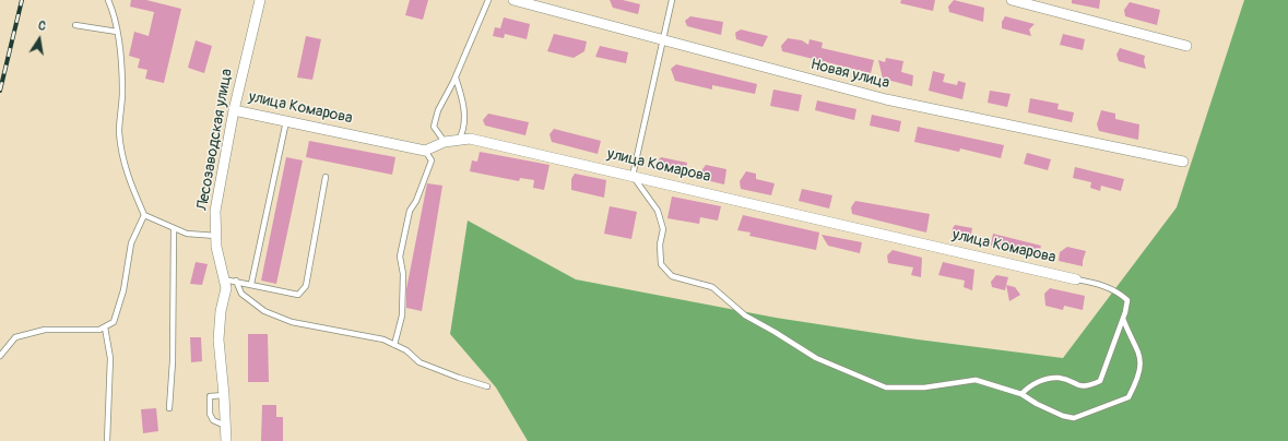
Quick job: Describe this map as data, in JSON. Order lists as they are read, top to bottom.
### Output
{
  "streets": {
    "street": ["Новая улица", "улица Комарова", "Лесозаводская улица"]
  },
  "crossings": [
    ["улица Комарова", "Лесозаводская улица"]
  ],
  "north": "top"
}
